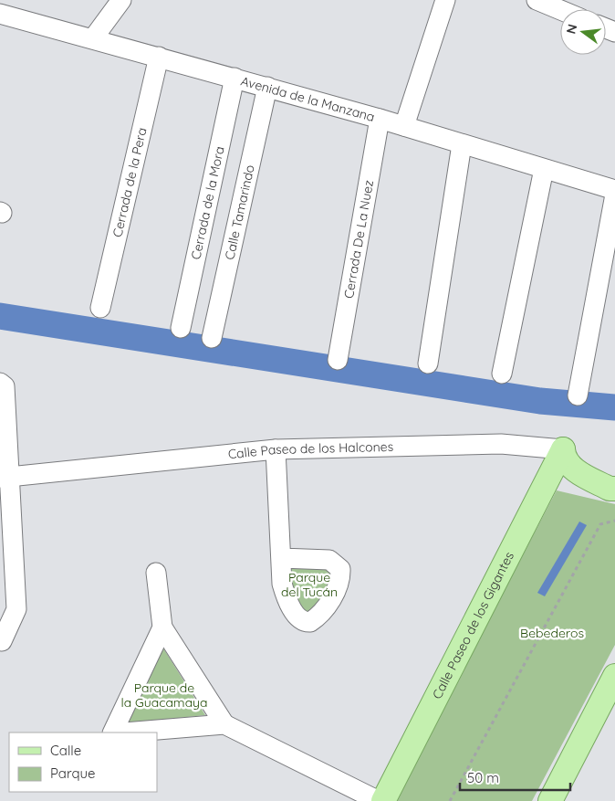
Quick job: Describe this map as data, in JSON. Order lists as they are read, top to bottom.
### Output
{
  "streets": {
    "main road": ["Calle Paseo de los Halcones", "Calle Paseo de los Gigantes"],
    "street": [
      "Avenida de la Manzana",
      "Cerrada de la Pera",
      "Cerrada de la Mora",
      "Calle Tamarindo",
      "Cerrada De La Nuez"
    ]
  },
  "crossings": [
    ["Avenida de la Manzana", "Cerrada de la Pera"],
    ["Avenida de la Manzana", "Cerrada de la Mora"],
    ["Avenida de la Manzana", "Calle Tamarindo"],
    ["Avenida de la Manzana", "Cerrada De La Nuez"],
    ["Calle Paseo de los Halcones", "Calle Paseo de los Gigantes"]
  ],
  "parks": ["Parque del Tucán", "Bebederos", "Parque de la Guacamaya"],
  "legend": ["Calle", "Parque"],
  "scale_bar": "50 m",
  "north": "left"
}
